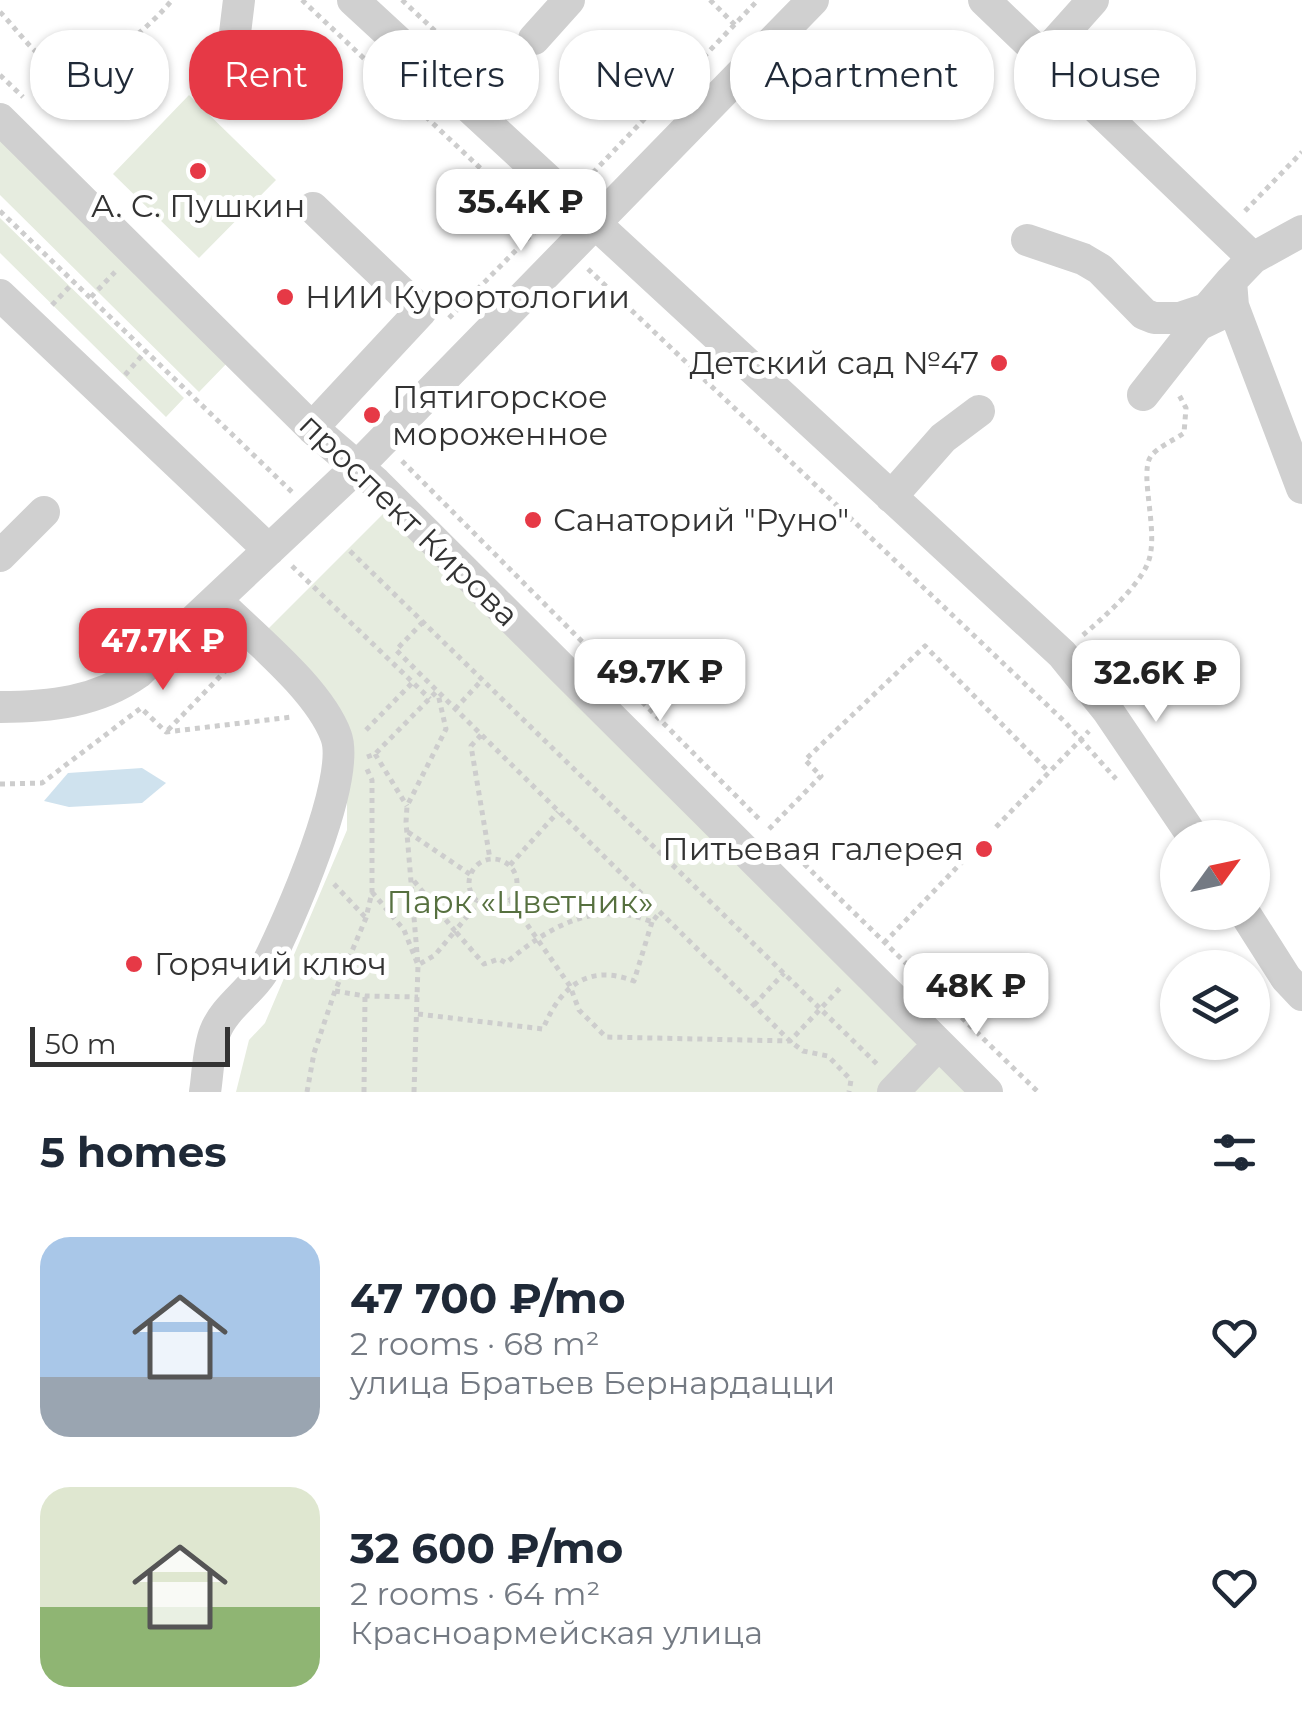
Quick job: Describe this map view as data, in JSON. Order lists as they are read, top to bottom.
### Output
{
  "streets": {
    "street": ["проспект Кирова"]
  },
  "parks": ["Парк «Цветник»"],
  "places": [
    "А. С. Пушкин",
    "НИИ Курортологии",
    "Детский сад №47",
    "Пятигорское мороженное",
    "Санаторий \"Руно\"",
    "Питьевая галерея",
    "Горячий ключ"
  ],
  "scale_bar": "50 m",
  "north": "top right",
  "page": {
    "chip": [
      "Buy",
      "Rent",
      "Filters",
      "New",
      "Apartment",
      "House"
    ],
    "price": [
      "35.4K ₽",
      "47.7K ₽",
      "49.7K ₽",
      "32.6K ₽",
      "48K ₽"
    ],
    "scale": "50 m",
    "heading": "5 homes",
    "list": [
      {
        "name": "47 700 ₽/mo",
        "note": "2 rooms · 68 m² · улица Братьев Бернардацци"
      },
      {
        "name": "32 600 ₽/mo",
        "note": "2 rooms · 64 m² · Красноармейская улица"
      }
    ]
  }
}
